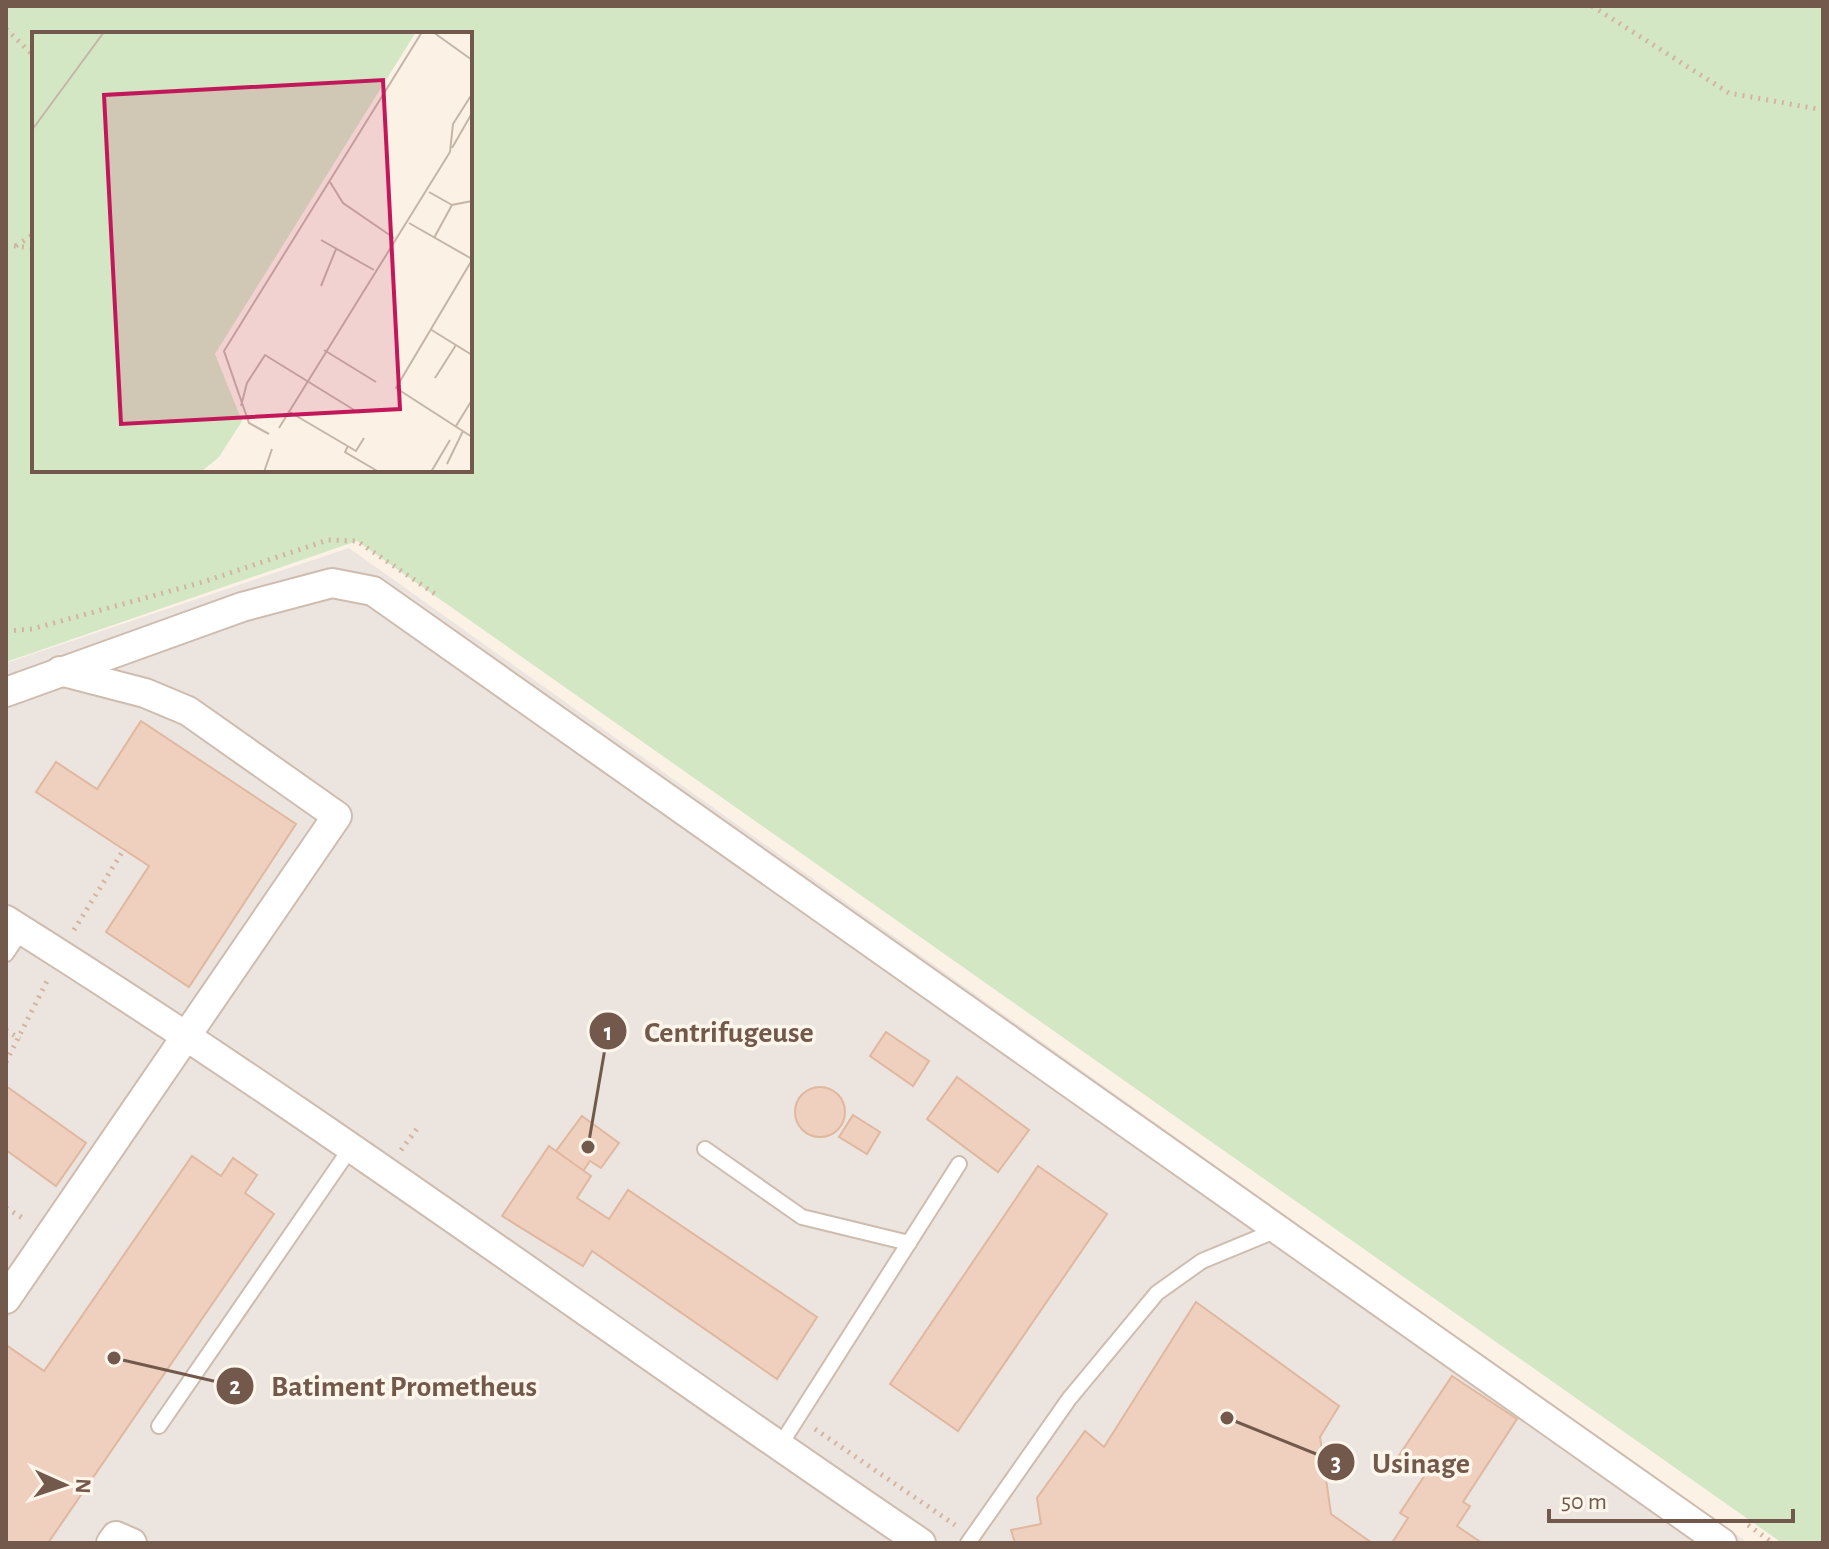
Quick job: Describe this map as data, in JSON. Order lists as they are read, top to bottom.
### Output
{
  "places": ["Centrifugeuse", "Batiment Prometheus", "Usinage"],
  "scale_bar": "50 m",
  "north": "right"
}
